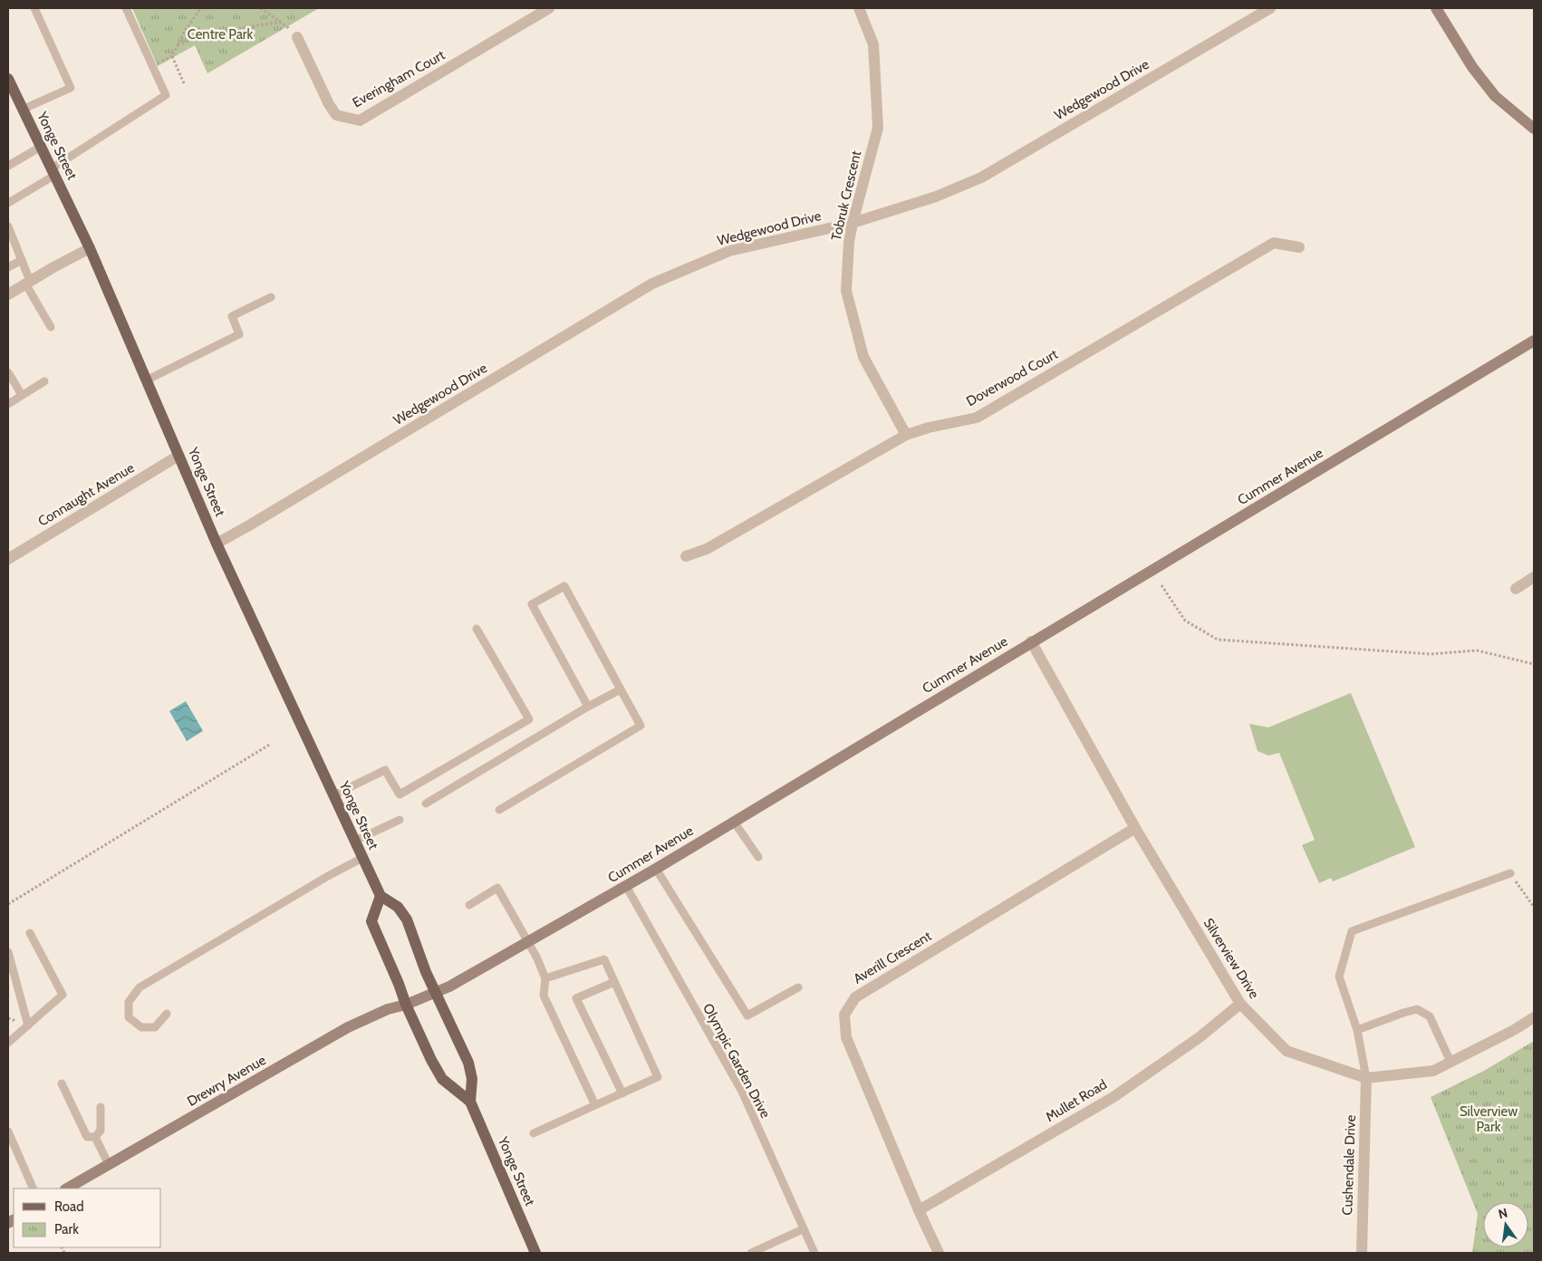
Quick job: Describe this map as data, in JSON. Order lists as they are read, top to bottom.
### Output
{
  "streets": {
    "main road": ["Yonge Street"],
    "street": [
      "Everingham Court",
      "Wedgewood Drive",
      "Tobruk Crescent",
      "Doverwood Court",
      "Cummer Avenue",
      "Connaught Avenue",
      "Averill Crescent",
      "Silverview Drive",
      "Drewry Avenue",
      "Mullet Road",
      "Cushendale Drive"
    ],
    "lane": ["Olympic Garden Drive"]
  },
  "crossings": [
    ["Wedgewood Drive", "Yonge Street"],
    ["Wedgewood Drive", "Tobruk Crescent"],
    ["Yonge Street", "Cummer Avenue"],
    ["Yonge Street", "Connaught Avenue"],
    ["Yonge Street", "Drewry Avenue"],
    ["Tobruk Crescent", "Doverwood Court"],
    ["Cummer Avenue", "Silverview Drive"],
    ["Cummer Avenue", "Olympic Garden Drive"],
    ["Cummer Avenue", "Drewry Avenue"],
    ["Averill Crescent", "Silverview Drive"],
    ["Averill Crescent", "Mullet Road"],
    ["Silverview Drive", "Mullet Road"],
    ["Silverview Drive", "Cushendale Drive"]
  ],
  "parks": ["Centre Park", "Silverview Park"],
  "legend": ["Road", "Park"],
  "north": "top"
}
